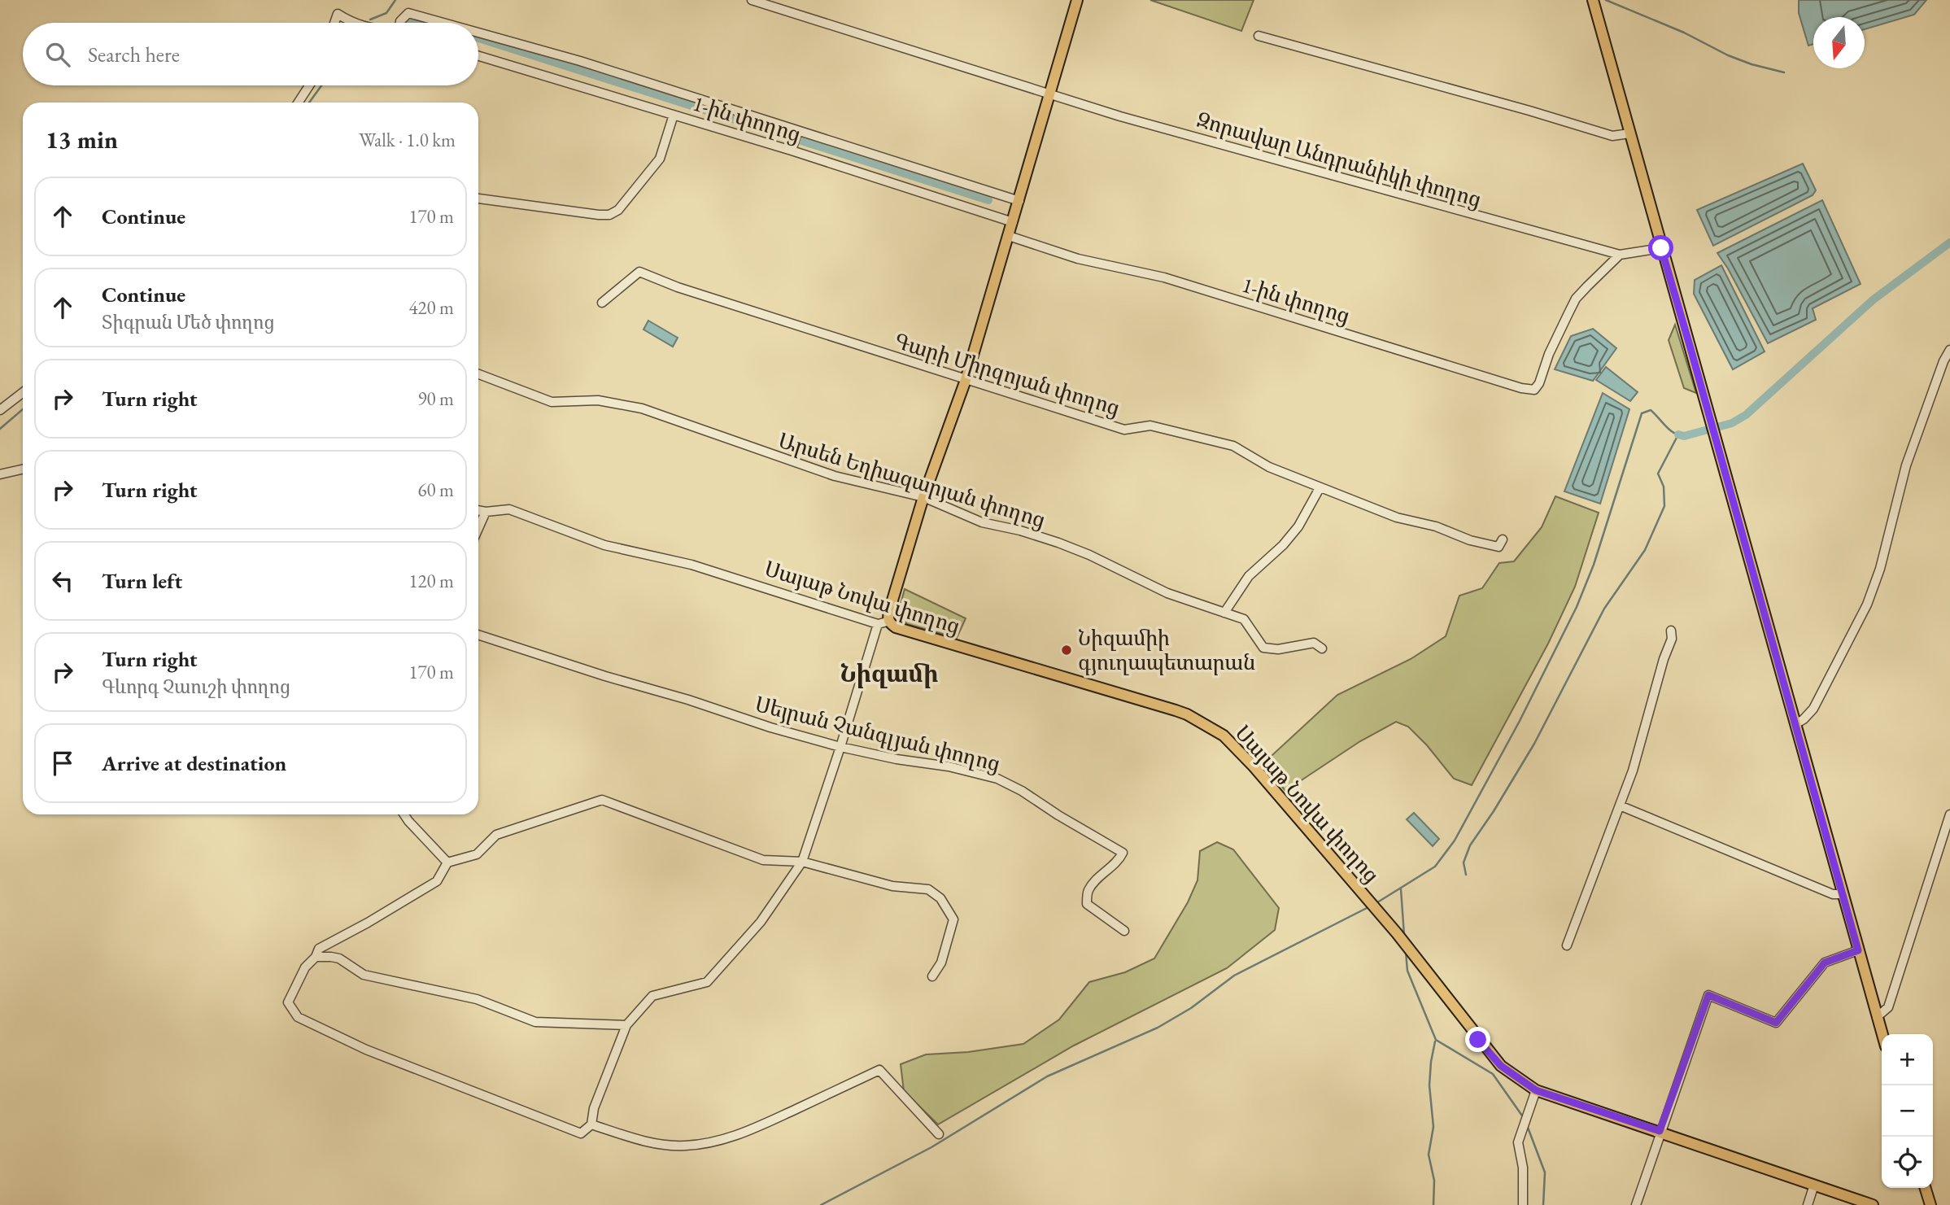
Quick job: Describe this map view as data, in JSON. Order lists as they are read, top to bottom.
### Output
{
  "streets": {
    "main road": ["Սայաթ Նովա փողոց"],
    "street": [
      "1-ին փողոց",
      "Զորավար Անդրանիկի փողոց",
      "Գարի Միրզոյան փողոց",
      "Արսեն Եղիազարյան փողոց",
      "Սեյրան Չանգլյան փողոց"
    ]
  },
  "crossings": [
    ["1-ին փողոց", "Զորավար Անդրանիկի փողոց"]
  ],
  "districts": ["Նիզամի"],
  "places": ["Նիզամիի գյուղապետարան"],
  "north": "bottom",
  "page": {
    "search": "Search here",
    "heading": ["13 min", "Walk · 1.0 km"],
    "list": [
      ["Continue", "170 m"],
      ["Continue", "Տիգրան Մեծ փողոց", "420 m"],
      ["Turn right", "90 m"],
      ["Turn right", "60 m"],
      ["Turn left", "120 m"],
      ["Turn right", "Գևորգ Չաուշի փողոց", "170 m"],
      "Arrive at destination"
    ],
    "map_buttons": ["+", "−"]
  }
}
